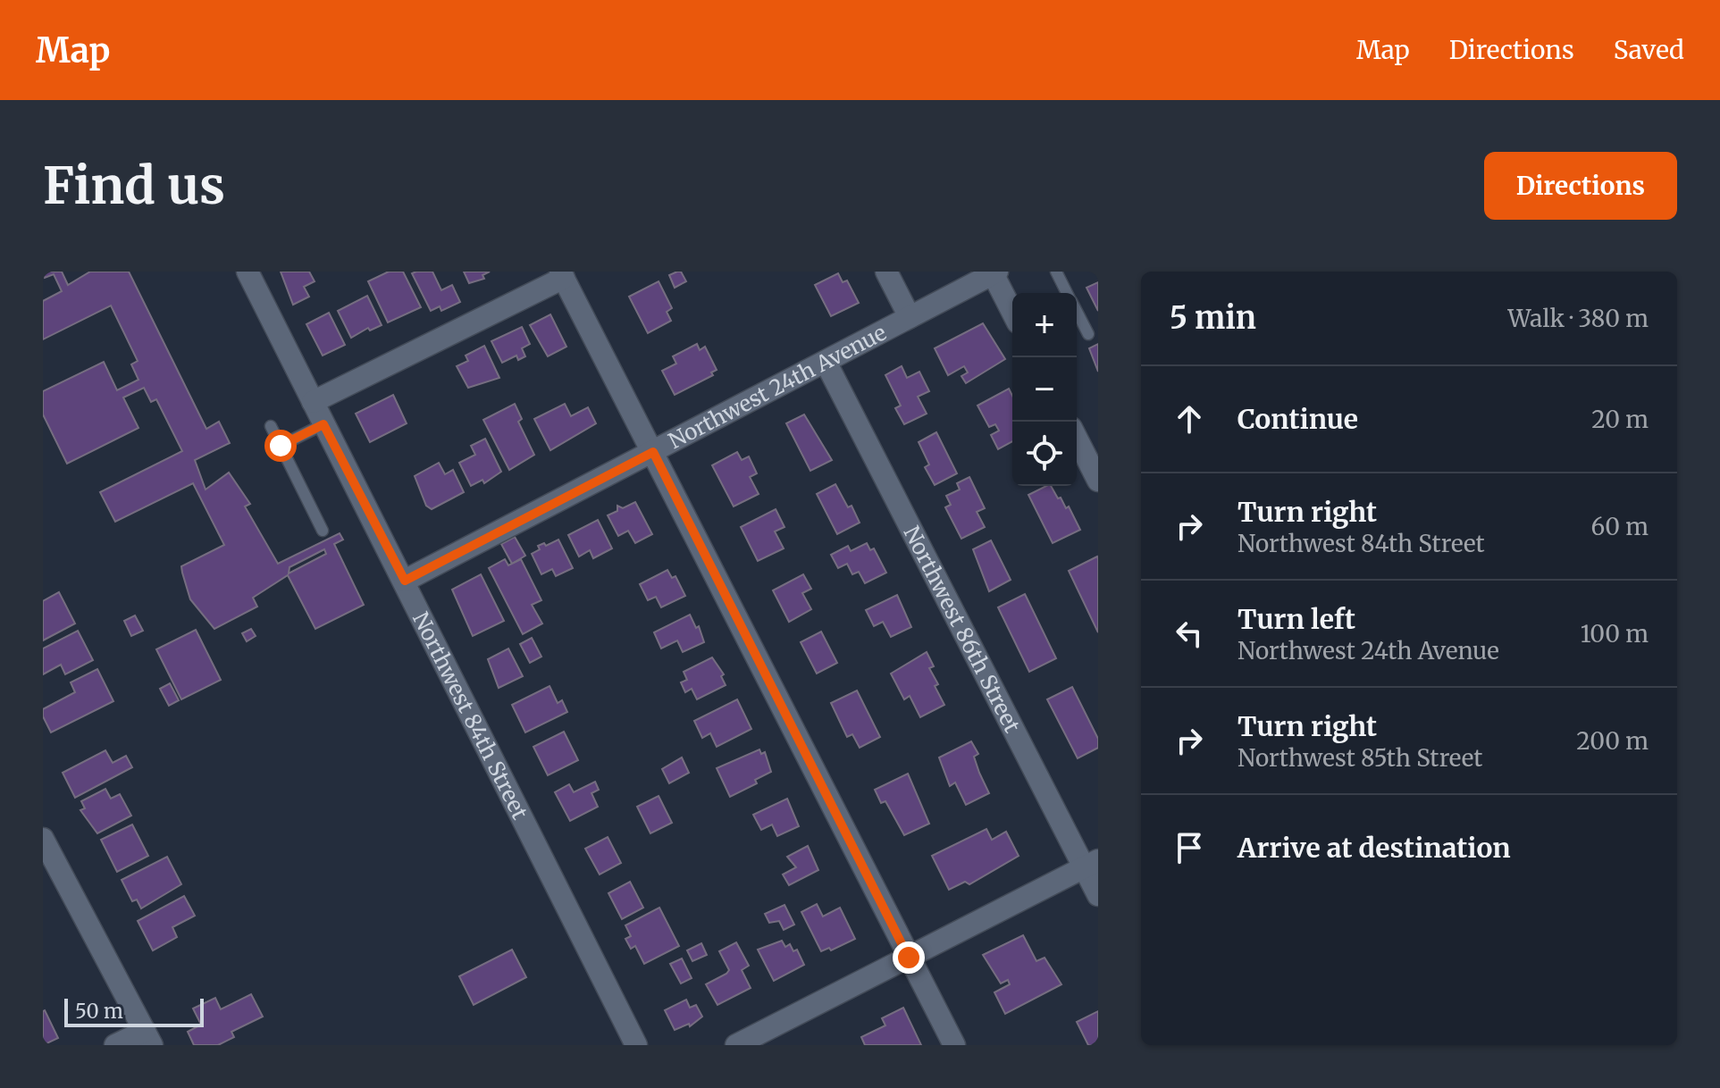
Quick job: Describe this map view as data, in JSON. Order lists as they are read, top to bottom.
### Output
{
  "streets": {
    "street": ["Northwest 24th Avenue", "Northwest 86th Street", "Northwest 84th Street"]
  },
  "crossings": [
    ["Northwest 24th Avenue", "Northwest 86th Street"],
    ["Northwest 24th Avenue", "Northwest 84th Street"]
  ],
  "scale_bar": "50 m",
  "page": {
    "header": "Map",
    "nav": ["Map", "Directions", "Saved"],
    "buttons": "Directions",
    "title": "Find us",
    "heading": ["5 min", "Walk · 380 m"],
    "map_buttons": ["+", "−"],
    "list": [
      ["Continue", "20 m"],
      ["Turn right", "Northwest 84th Street", "60 m"],
      ["Turn left", "Northwest 24th Avenue", "100 m"],
      ["Turn right", "Northwest 85th Street", "200 m"],
      "Arrive at destination"
    ],
    "scale": "50 m"
  }
}
